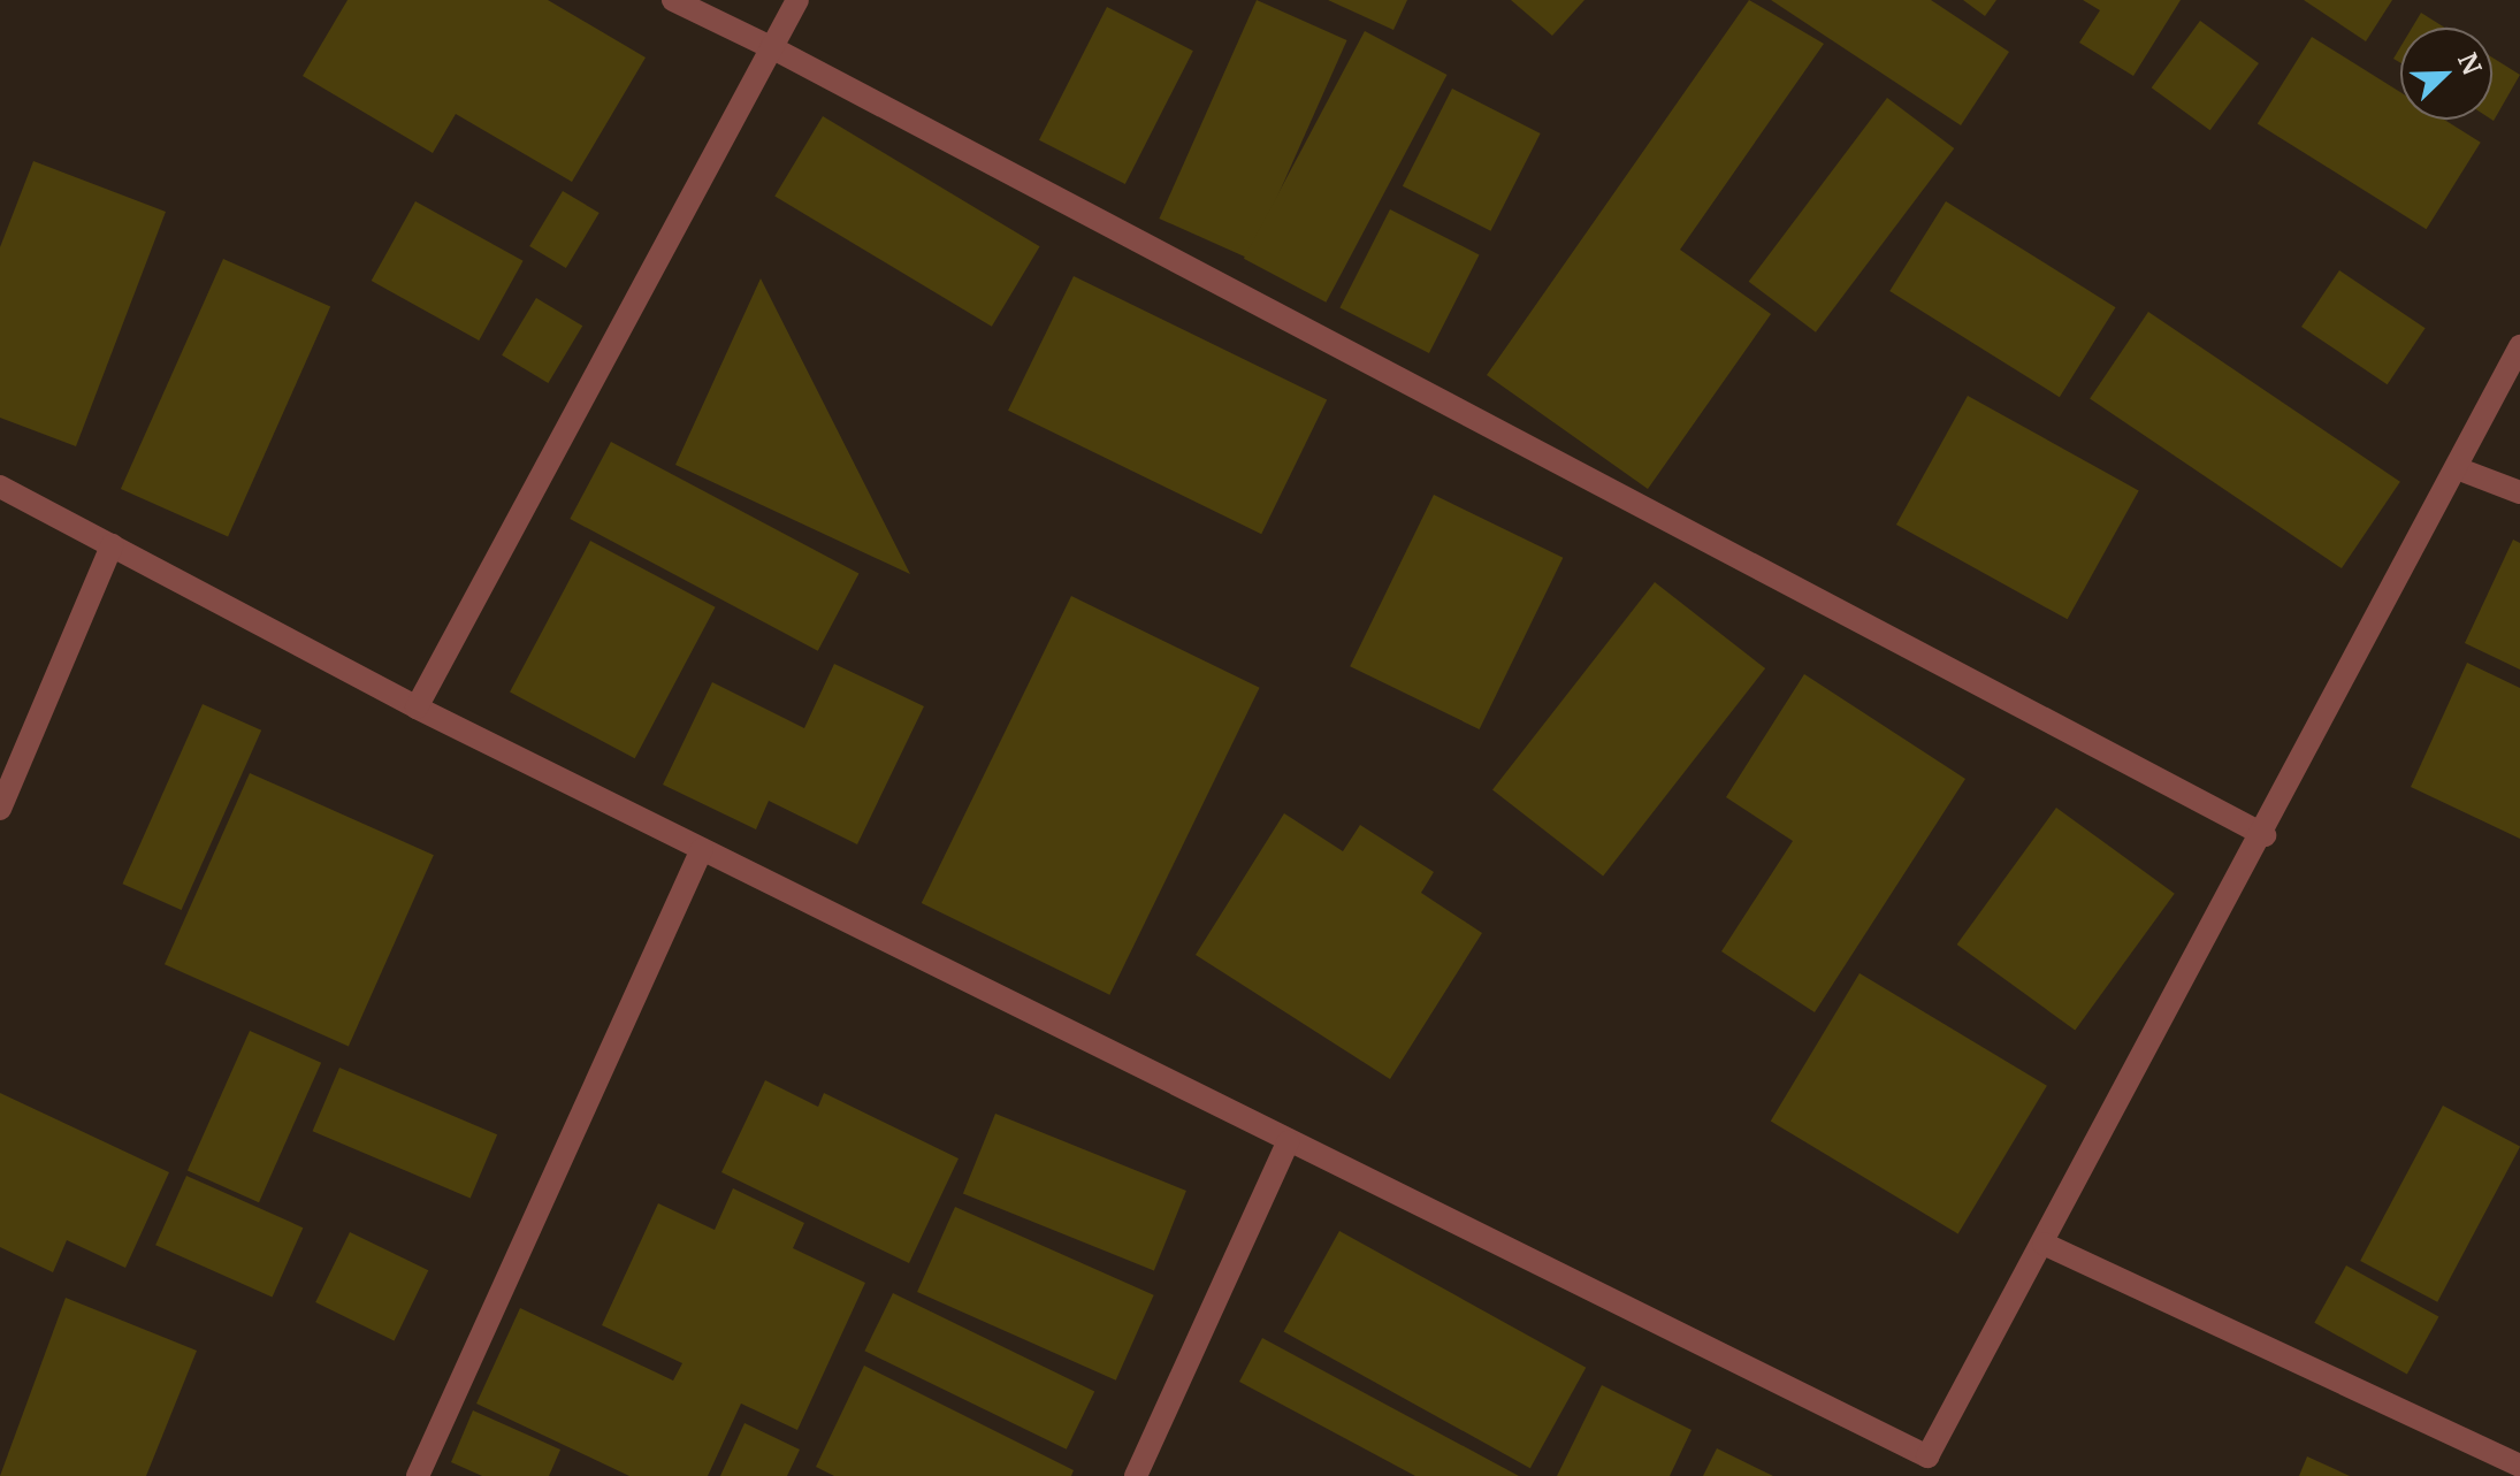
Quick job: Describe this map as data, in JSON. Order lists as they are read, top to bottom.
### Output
{
  "north": "top right"
}
